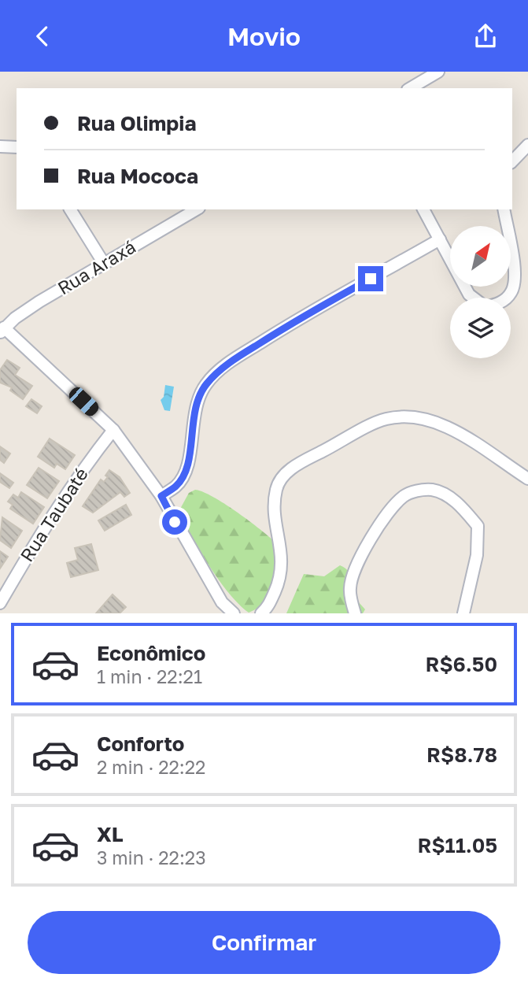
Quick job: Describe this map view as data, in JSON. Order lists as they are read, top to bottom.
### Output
{
  "streets": {
    "street": ["Rua Araxá", "Rua Taubaté"]
  },
  "north": "top right",
  "page": {
    "header": "Movio",
    "banner": ["Rua Olimpia", "Rua Mococa"],
    "list": [
      {
        "name": "Econômico",
        "note": "1 min · 22:21",
        "value": "R$6.50"
      },
      {
        "name": "Conforto",
        "note": "2 min · 22:22",
        "value": "R$8.78"
      },
      {
        "name": "XL",
        "note": "3 min · 22:23",
        "value": "R$11.05"
      }
    ],
    "buttons": "Confirmar"
  }
}
